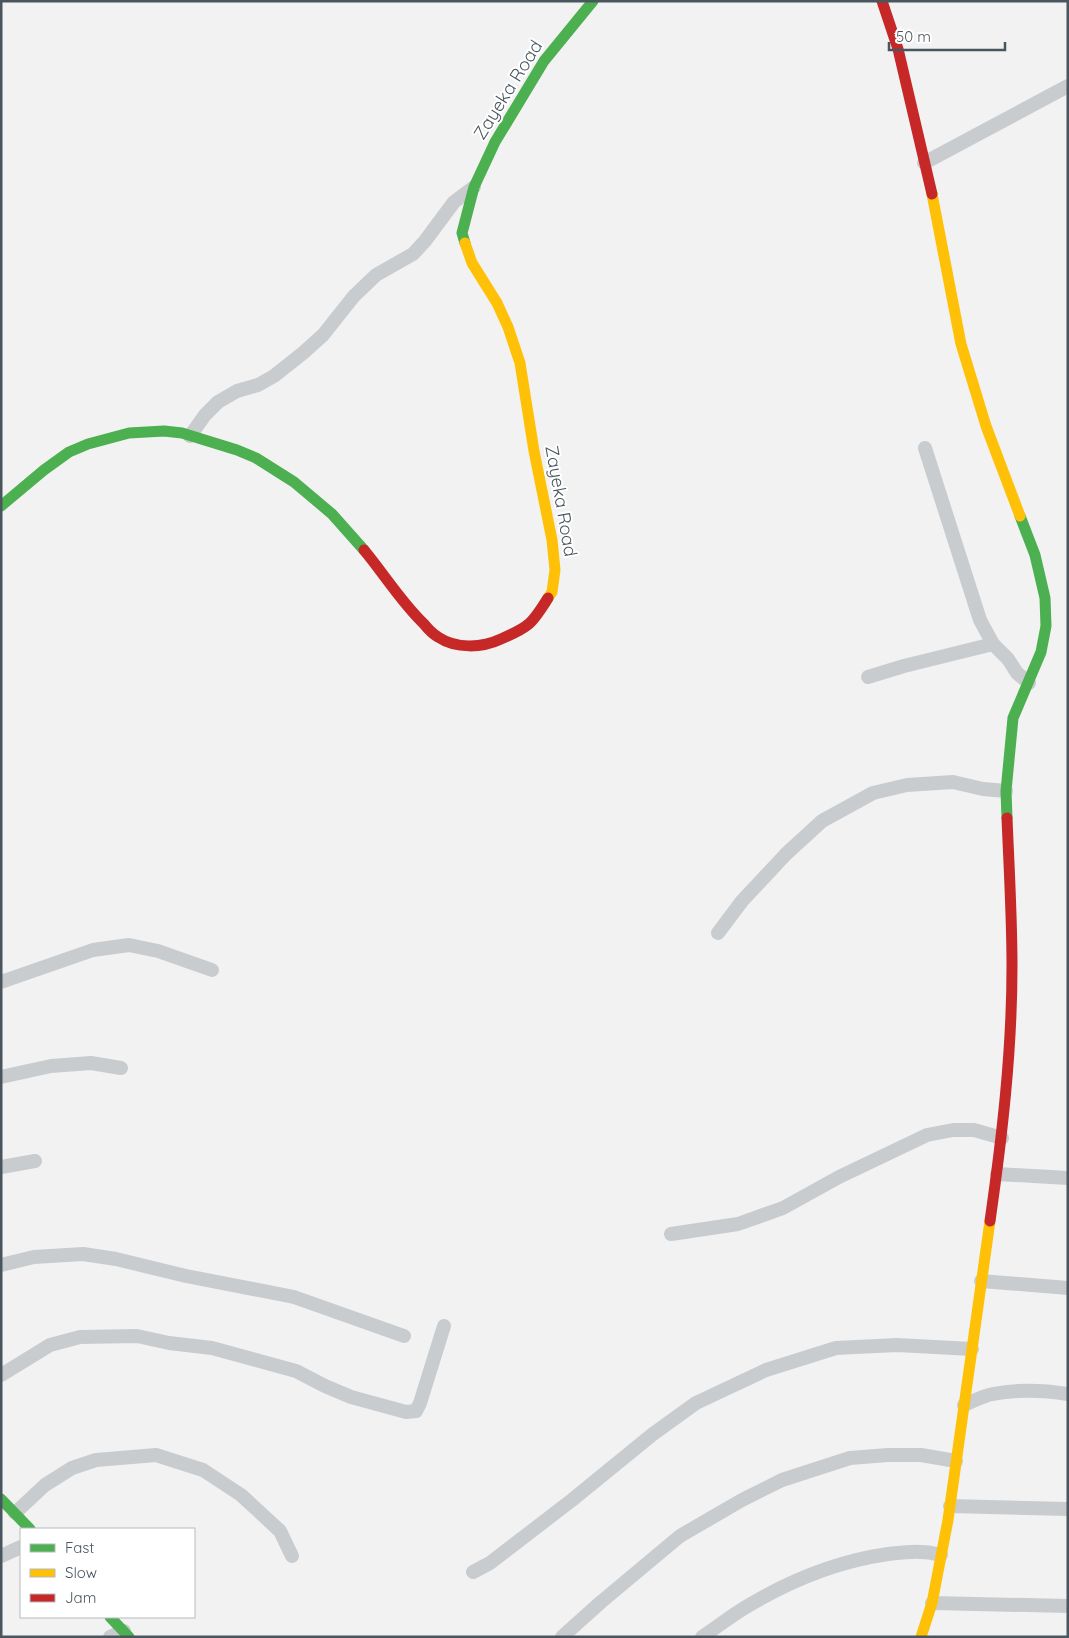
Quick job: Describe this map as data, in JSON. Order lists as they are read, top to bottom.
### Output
{
  "streets": {
    "street": ["Zayeka Road"]
  },
  "legend": ["Fast", "Slow", "Jam"],
  "scale_bar": "50 m"
}
